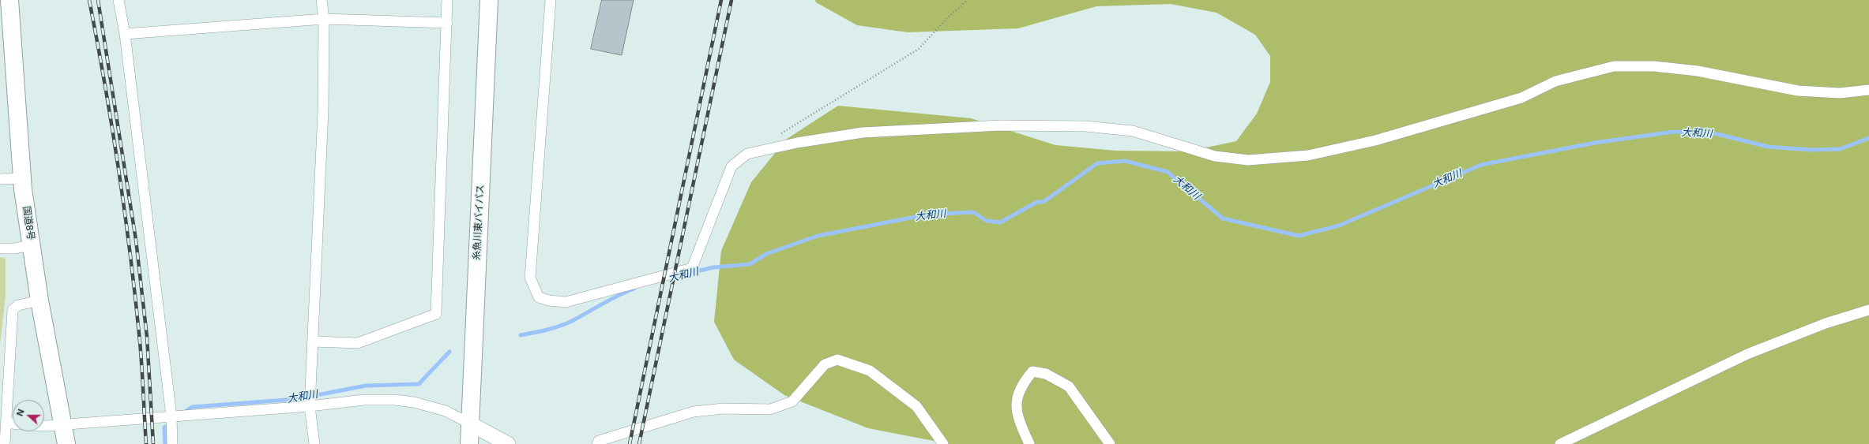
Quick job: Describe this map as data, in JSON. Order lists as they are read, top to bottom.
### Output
{
  "streets": {
    "highway": ["糸魚川東バイパス", "国道8号"]
  },
  "water": ["大和川"],
  "north": "left"
}
